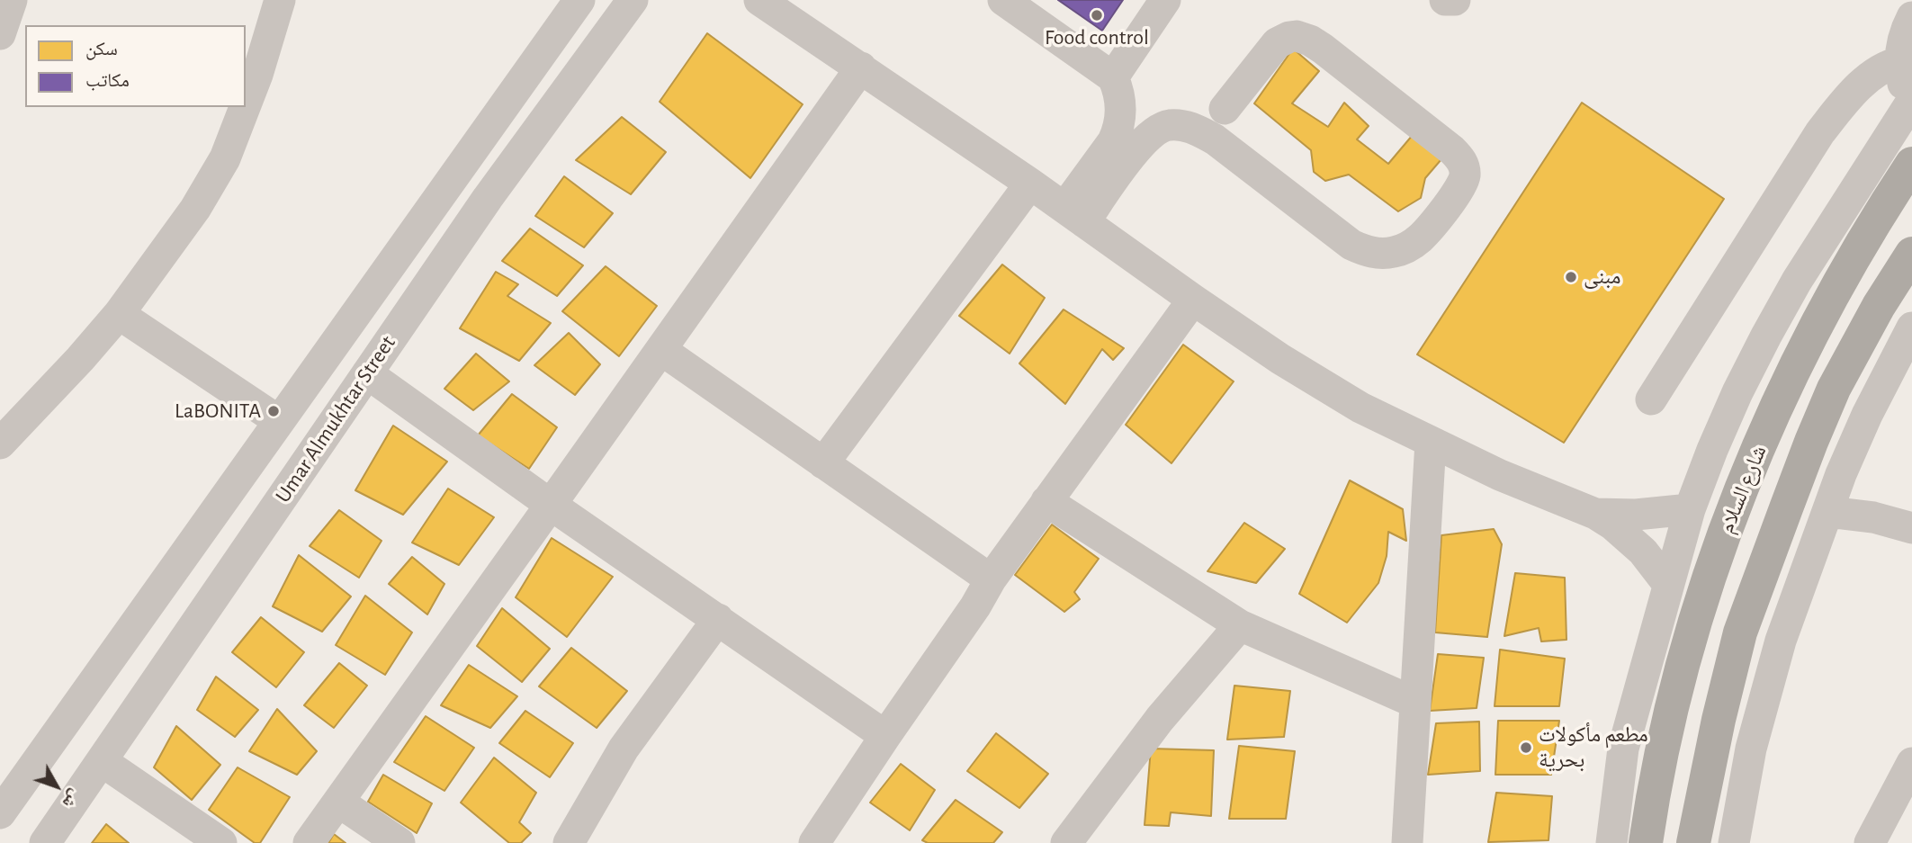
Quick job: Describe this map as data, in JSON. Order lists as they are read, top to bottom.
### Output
{
  "streets": {
    "highway": ["شارع السلام"],
    "street": ["Umar Almukhtar Street"]
  },
  "places": [
    "Food control",
    "مبنى",
    "LaBONITA",
    "مطعم مأكولات بحرية"
  ],
  "legend": ["سكن", "مكاتب"],
  "north": "bottom right"
}
